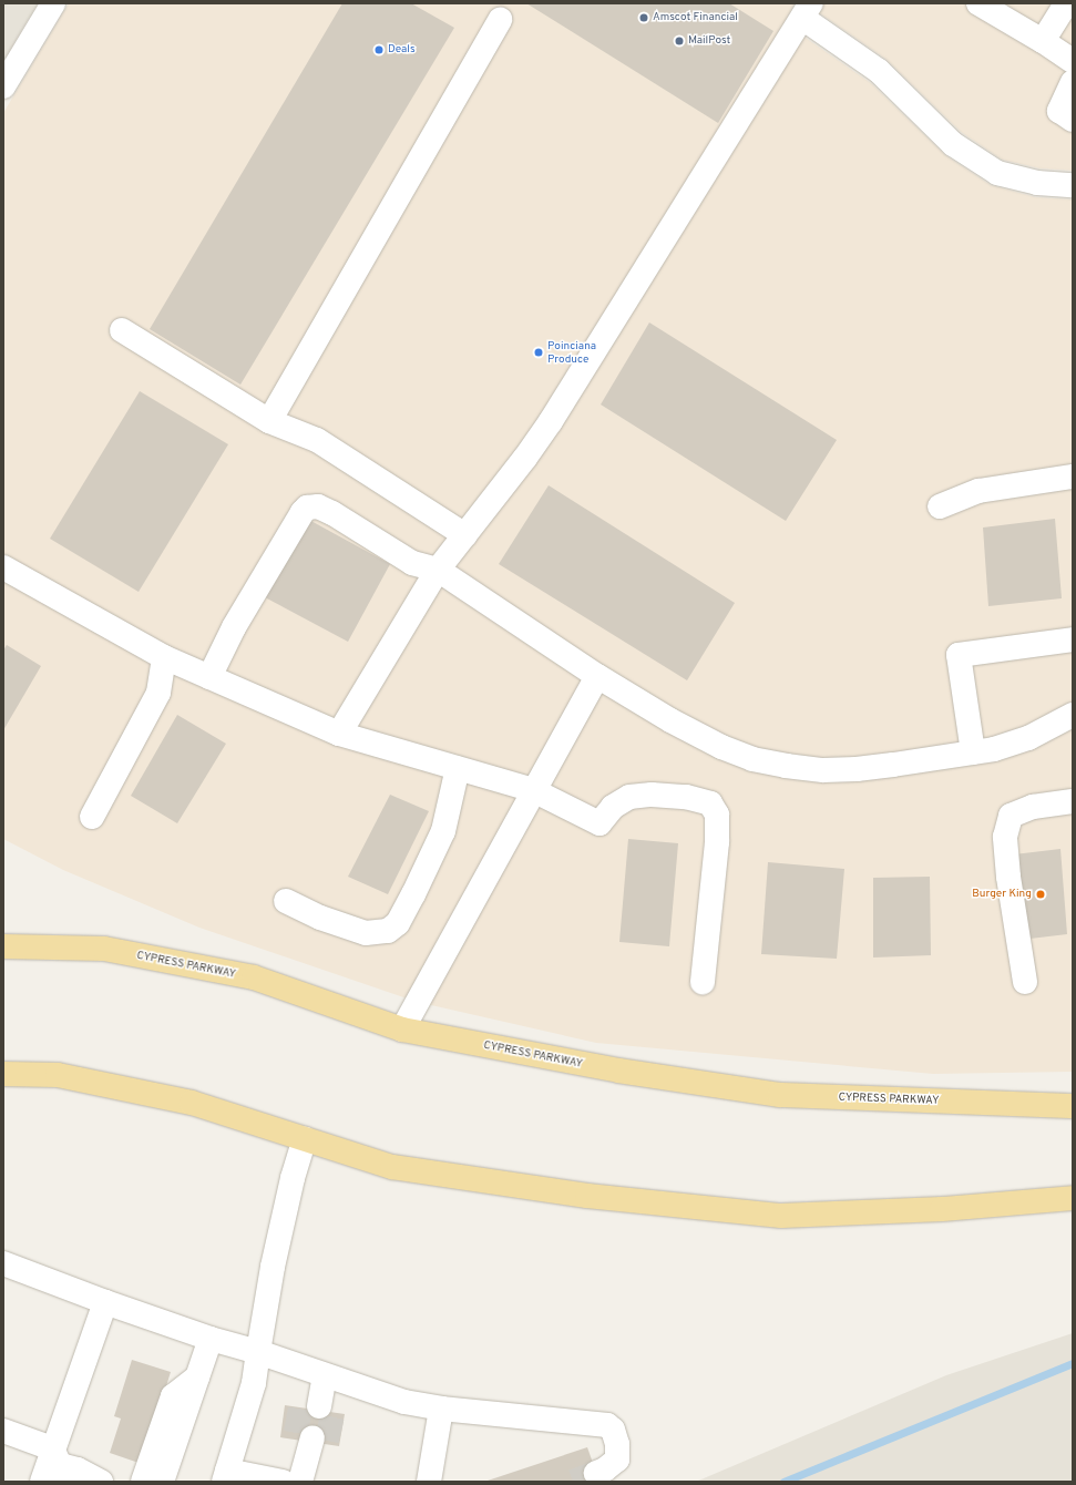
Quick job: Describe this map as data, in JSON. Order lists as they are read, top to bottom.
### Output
{
  "streets": {
    "main road": ["CYPRESS PARKWAY"]
  },
  "places": [
    "Amscot Financial",
    "MailPost",
    "Deals",
    "Poinciana Produce",
    "Burger King"
  ]
}
